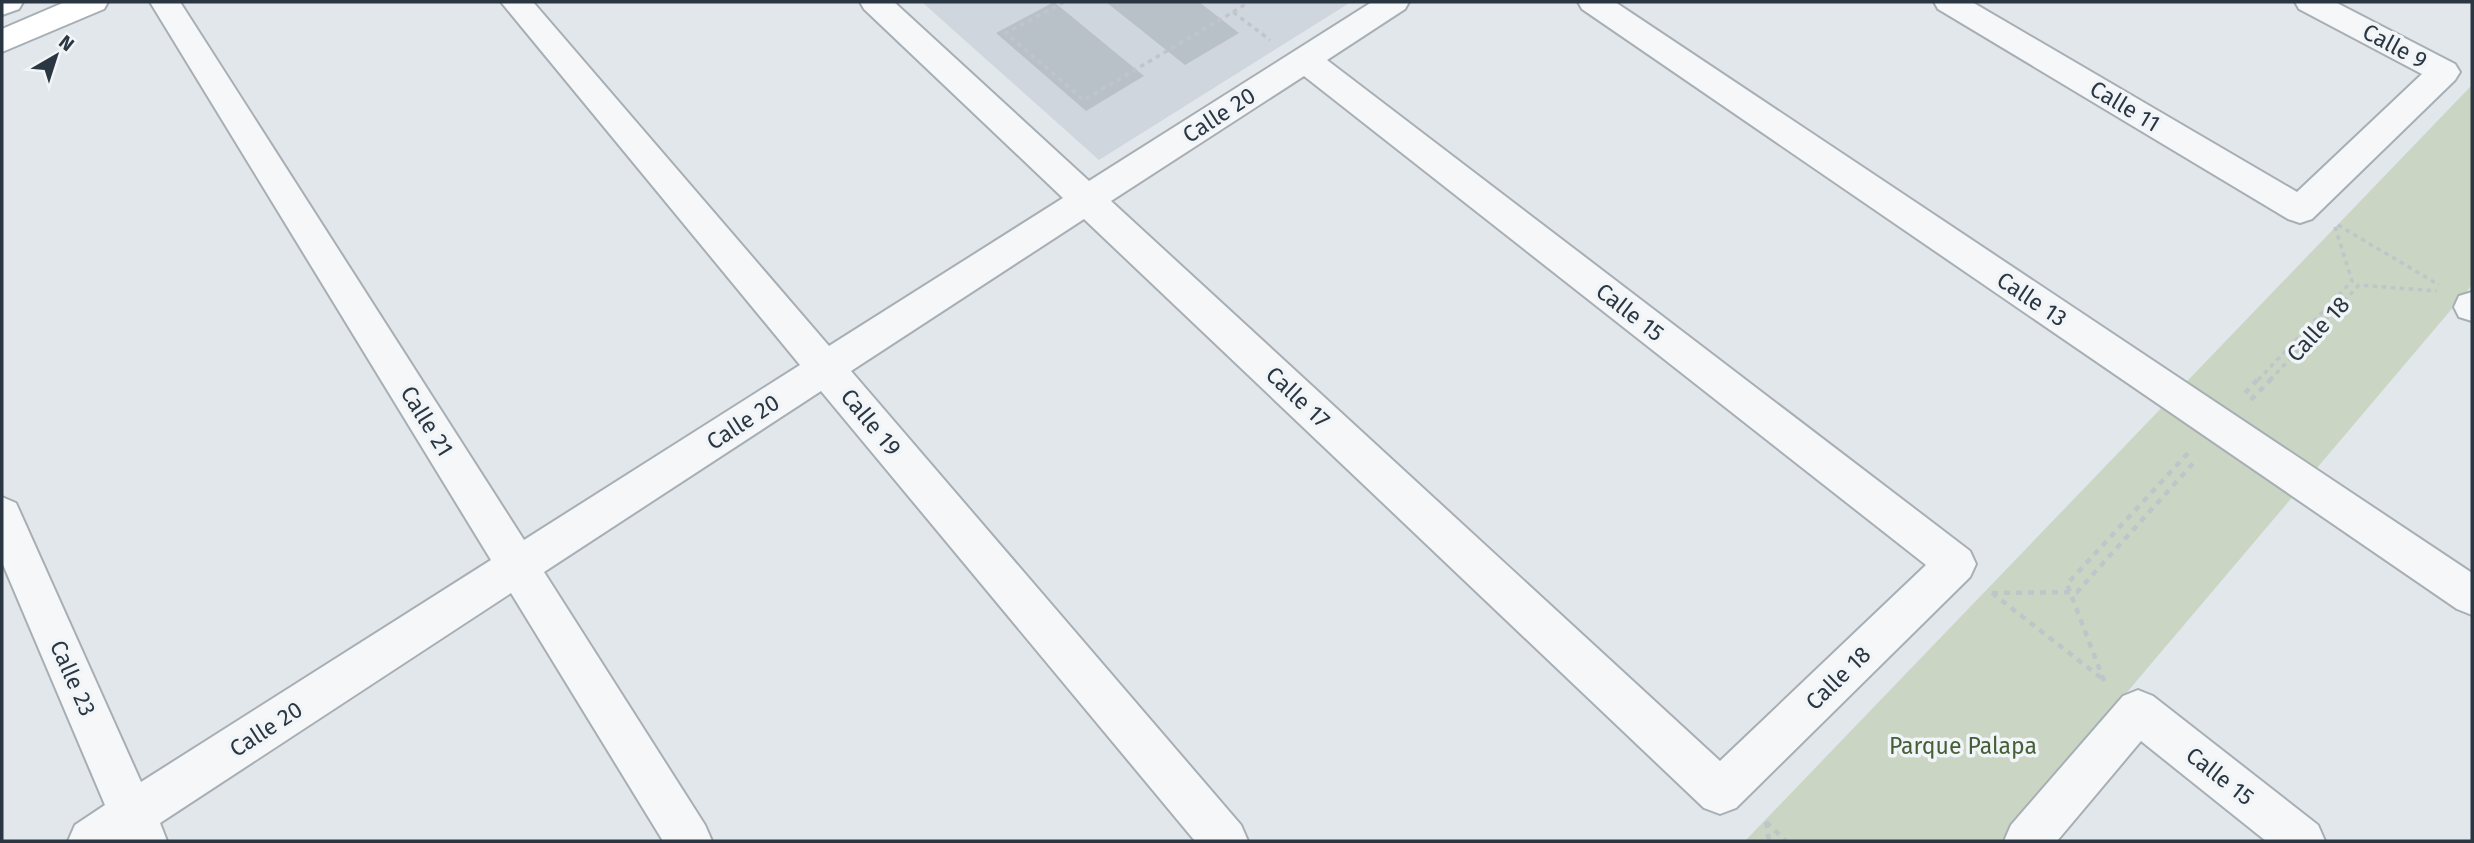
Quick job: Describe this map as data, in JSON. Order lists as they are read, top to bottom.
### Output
{
  "streets": {
    "street": [
      "Calle 9",
      "Calle 11",
      "Calle 20",
      "Calle 13",
      "Calle 15",
      "Calle 18",
      "Calle 17",
      "Calle 21",
      "Calle 19",
      "Calle 23"
    ]
  },
  "crossings": [
    ["Calle 9", "Calle 11"],
    ["Calle 20", "Calle 15"],
    ["Calle 20", "Calle 17"],
    ["Calle 20", "Calle 21"],
    ["Calle 20", "Calle 19"],
    ["Calle 20", "Calle 23"],
    ["Calle 15", "Calle 18"],
    ["Calle 18", "Calle 17"]
  ],
  "parks": ["Parque Palapa"],
  "north": "top right"
}
